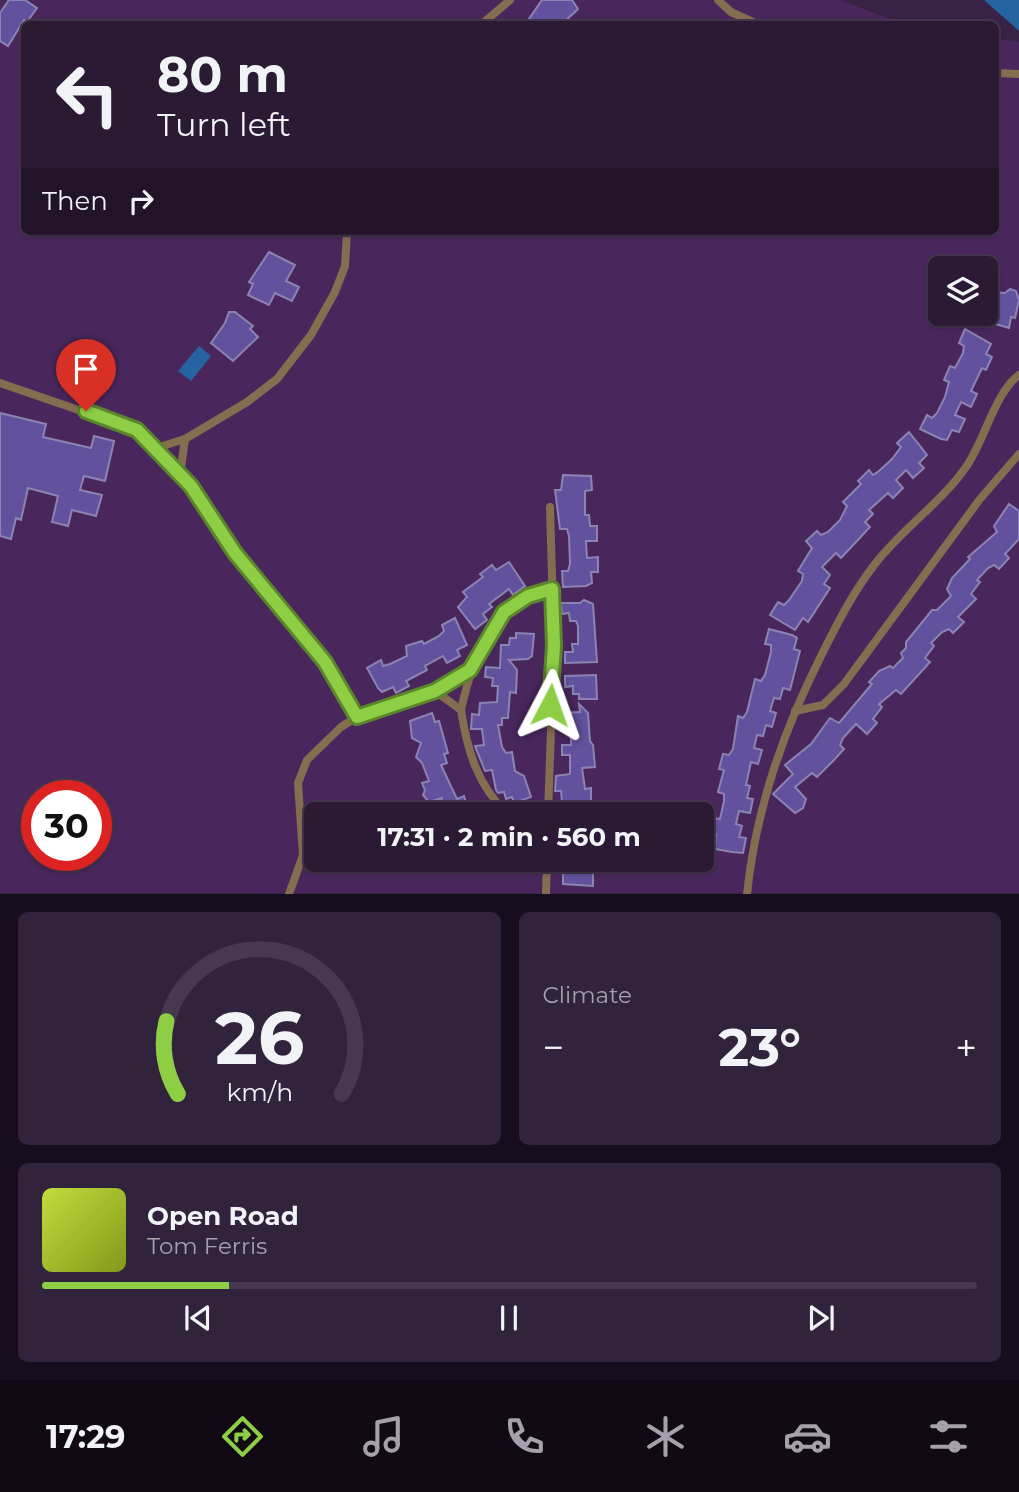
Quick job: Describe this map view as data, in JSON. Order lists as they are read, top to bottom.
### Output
{
  "page": {
    "turn": ["80 m", "Turn left"],
    "then": "Then",
    "limit": "30",
    "trip": "17:31 · 2 min · 560 m",
    "tile": "Climate",
    "heat": ["−", "23°", "+"],
    "song": ["Open Road", "Tom Ferris"],
    "tabs": "17:29",
    "gauge": ["26", "km/h"]
  }
}
